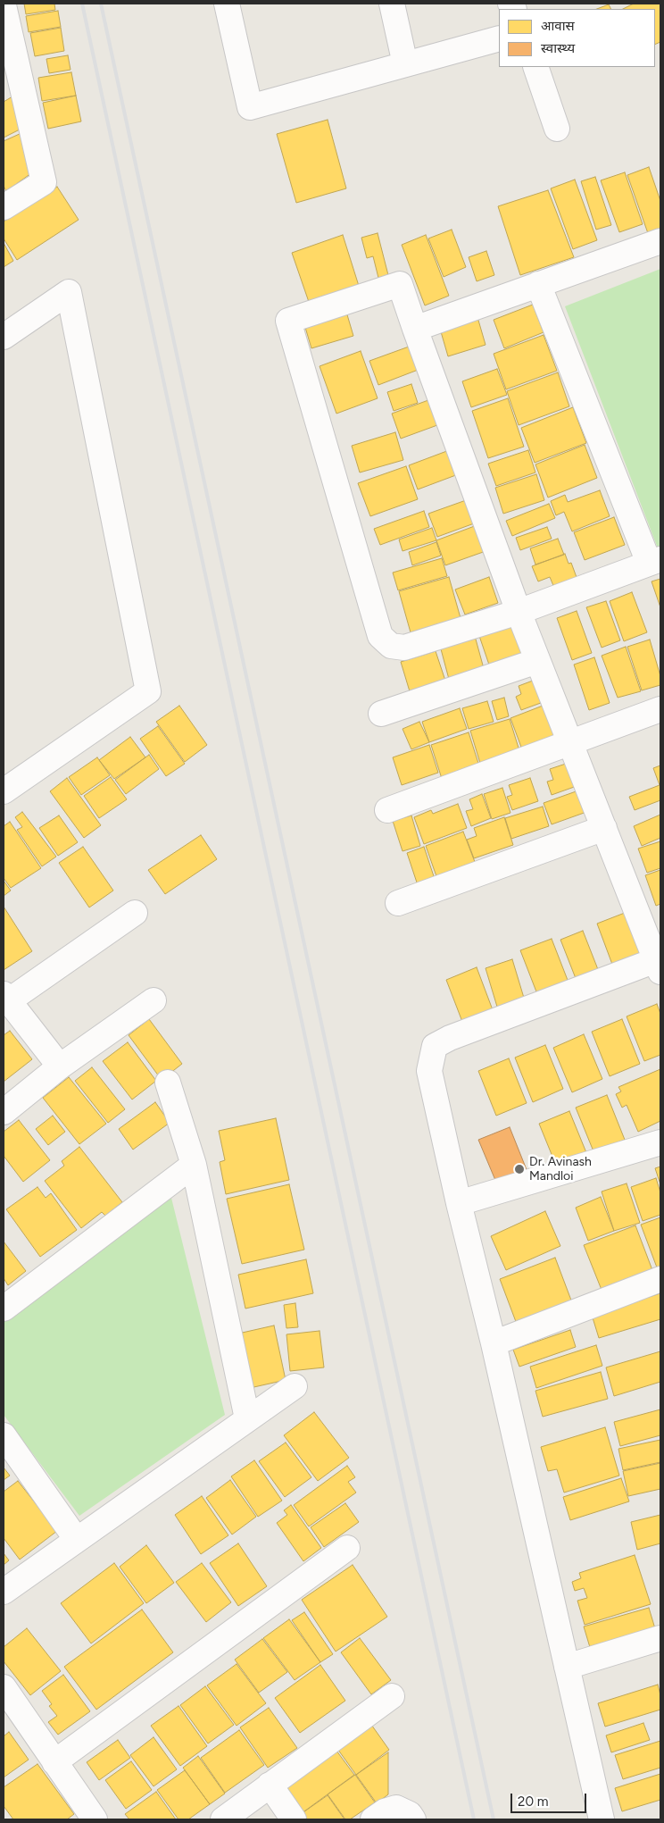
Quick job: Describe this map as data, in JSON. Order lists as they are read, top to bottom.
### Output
{
  "places": ["Dr. Avinash Mandloi"],
  "legend": ["आवास", "स्वास्थ्य"],
  "scale_bar": "20 m"
}
